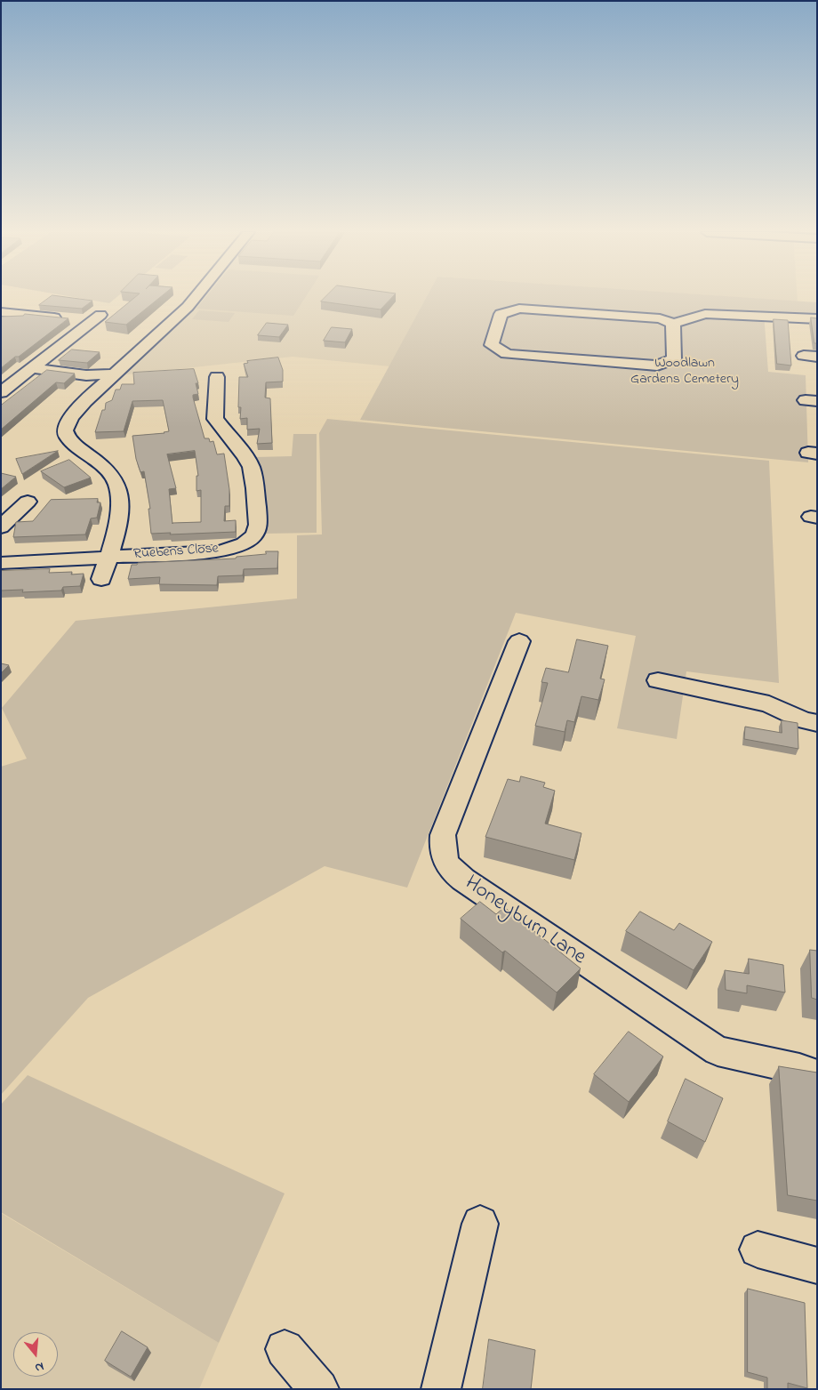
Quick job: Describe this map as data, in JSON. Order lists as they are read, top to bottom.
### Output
{
  "streets": {
    "street": ["Ruebens Close", "Honeyburn Lane"]
  },
  "parks": ["Woodlawn Gardens Cemetery"],
  "north": "bottom"
}
